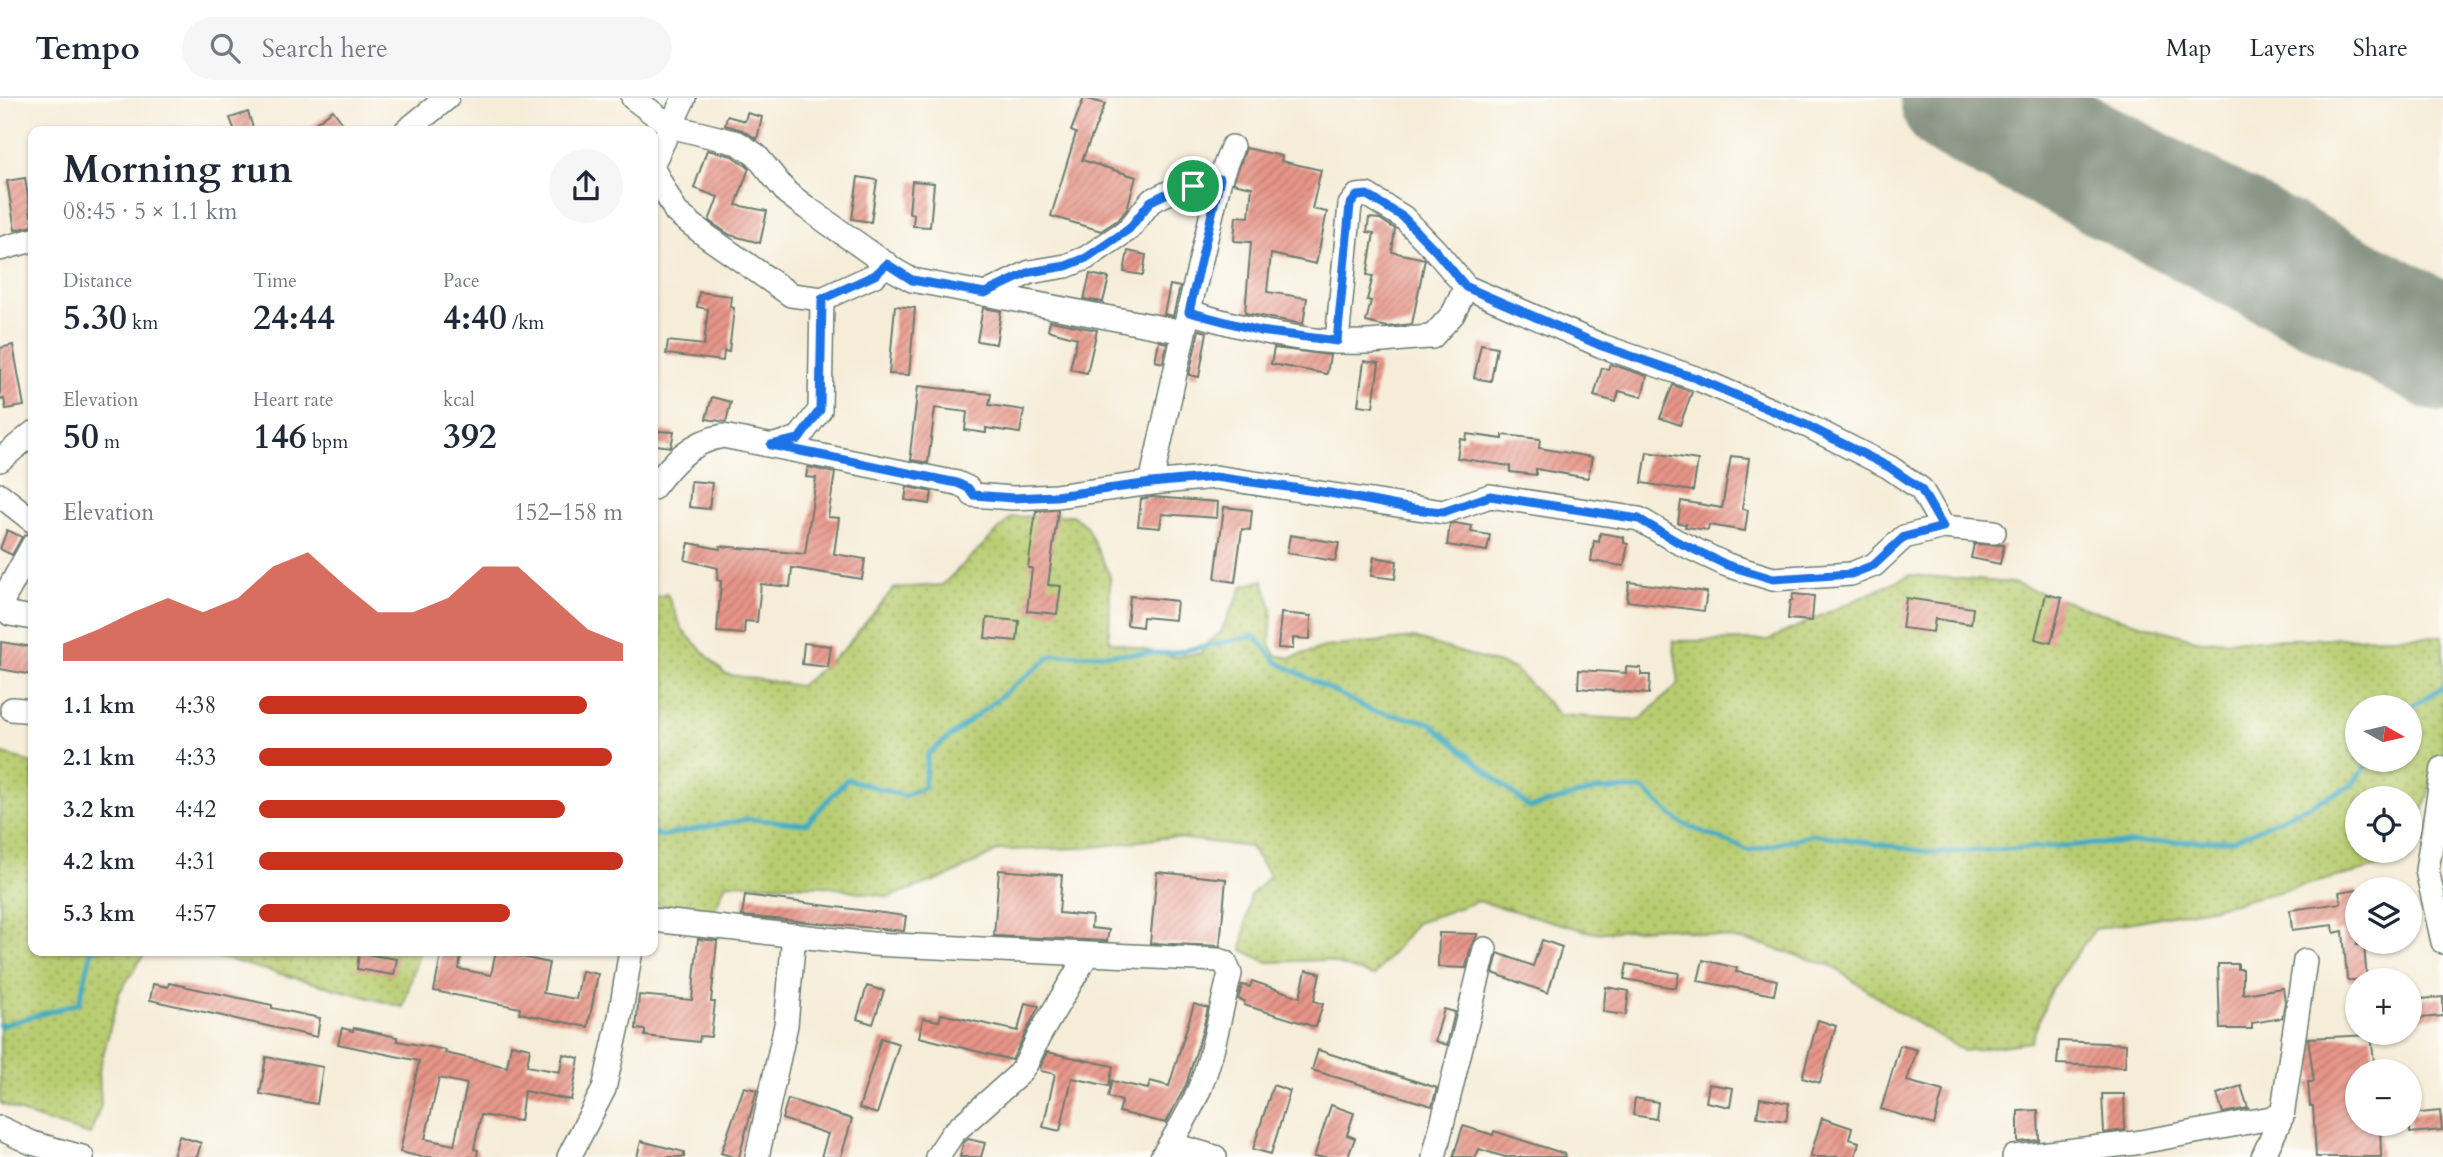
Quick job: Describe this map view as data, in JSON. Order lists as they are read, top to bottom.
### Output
{
  "north": "right",
  "page": {
    "header": "Tempo",
    "search": "Search here",
    "nav": ["Map", "Layers", "Share"],
    "heading": ["Morning run", "08:45 · 5 × 1.1 km"],
    "stats": [
      ["Distance", "5.30 km"],
      ["Time", "24:44"],
      ["Pace", "4:40 /km"],
      ["Elevation", "50 m"],
      ["Heart rate", "146 bpm"],
      ["kcal", "392"]
    ],
    "chart": ["Elevation", "152–158 m"],
    "list": [
      {
        "name": "1.1 km",
        "note": "4:38"
      },
      {
        "name": "2.1 km",
        "note": "4:33"
      },
      {
        "name": "3.2 km",
        "note": "4:42"
      },
      {
        "name": "4.2 km",
        "note": "4:31"
      },
      {
        "name": "5.3 km",
        "note": "4:57"
      }
    ],
    "map_buttons": ["+", "−"]
  }
}
